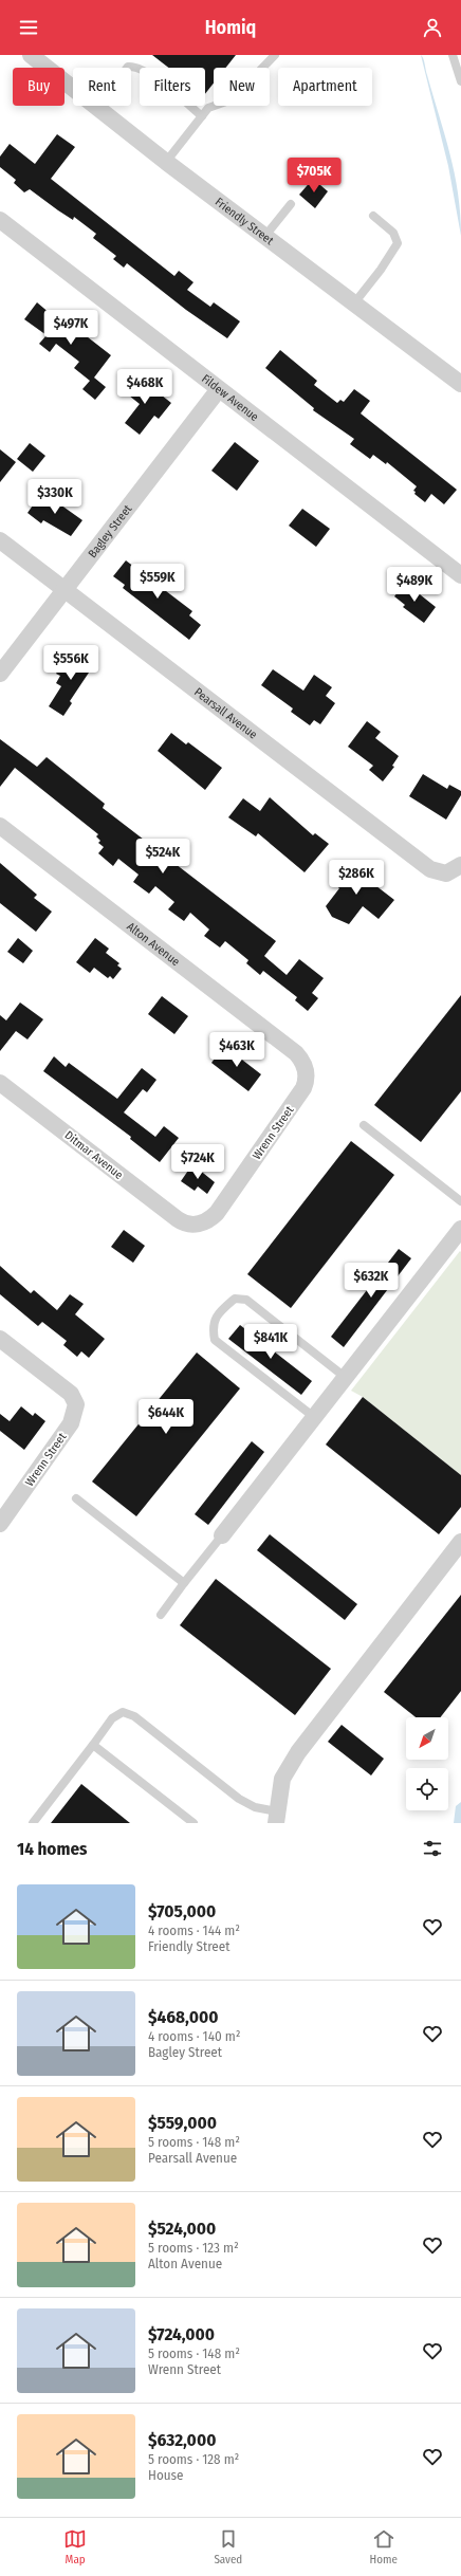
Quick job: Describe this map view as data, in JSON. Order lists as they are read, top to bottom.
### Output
{
  "streets": {
    "street": [
      "Friendly Street",
      "Fildew Avenue",
      "Bagley Street",
      "Pearsall Avenue",
      "Alton Avenue",
      "Wrenn Street",
      "Ditmar Avenue"
    ]
  },
  "crossings": [
    ["Fildew Avenue", "Bagley Street"],
    ["Bagley Street", "Pearsall Avenue"],
    ["Alton Avenue", "Wrenn Street"],
    ["Wrenn Street", "Ditmar Avenue"]
  ],
  "north": "bottom left",
  "page": {
    "header": "Homiq",
    "chip": [
      "Buy",
      "Rent",
      "Filters",
      "New",
      "Apartment"
    ],
    "price": [
      "$705K",
      "$497K",
      "$468K",
      "$330K",
      "$559K",
      "$489K",
      "$556K",
      "$524K",
      "$286K",
      "$463K",
      "$724K",
      "$632K",
      "$841K",
      "$644K"
    ],
    "heading": "14 homes",
    "list": [
      {
        "name": "$705,000",
        "note": "4 rooms · 144 m² · Friendly Street"
      },
      {
        "name": "$468,000",
        "note": "4 rooms · 140 m² · Bagley Street"
      },
      {
        "name": "$559,000",
        "note": "5 rooms · 148 m² · Pearsall Avenue"
      },
      {
        "name": "$524,000",
        "note": "5 rooms · 123 m² · Alton Avenue"
      },
      {
        "name": "$724,000",
        "note": "5 rooms · 148 m² · Wrenn Street"
      },
      {
        "name": "$632,000",
        "note": "5 rooms · 128 m² · House"
      }
    ],
    "tabs": ["Map", "Saved", "Home"]
  }
}
